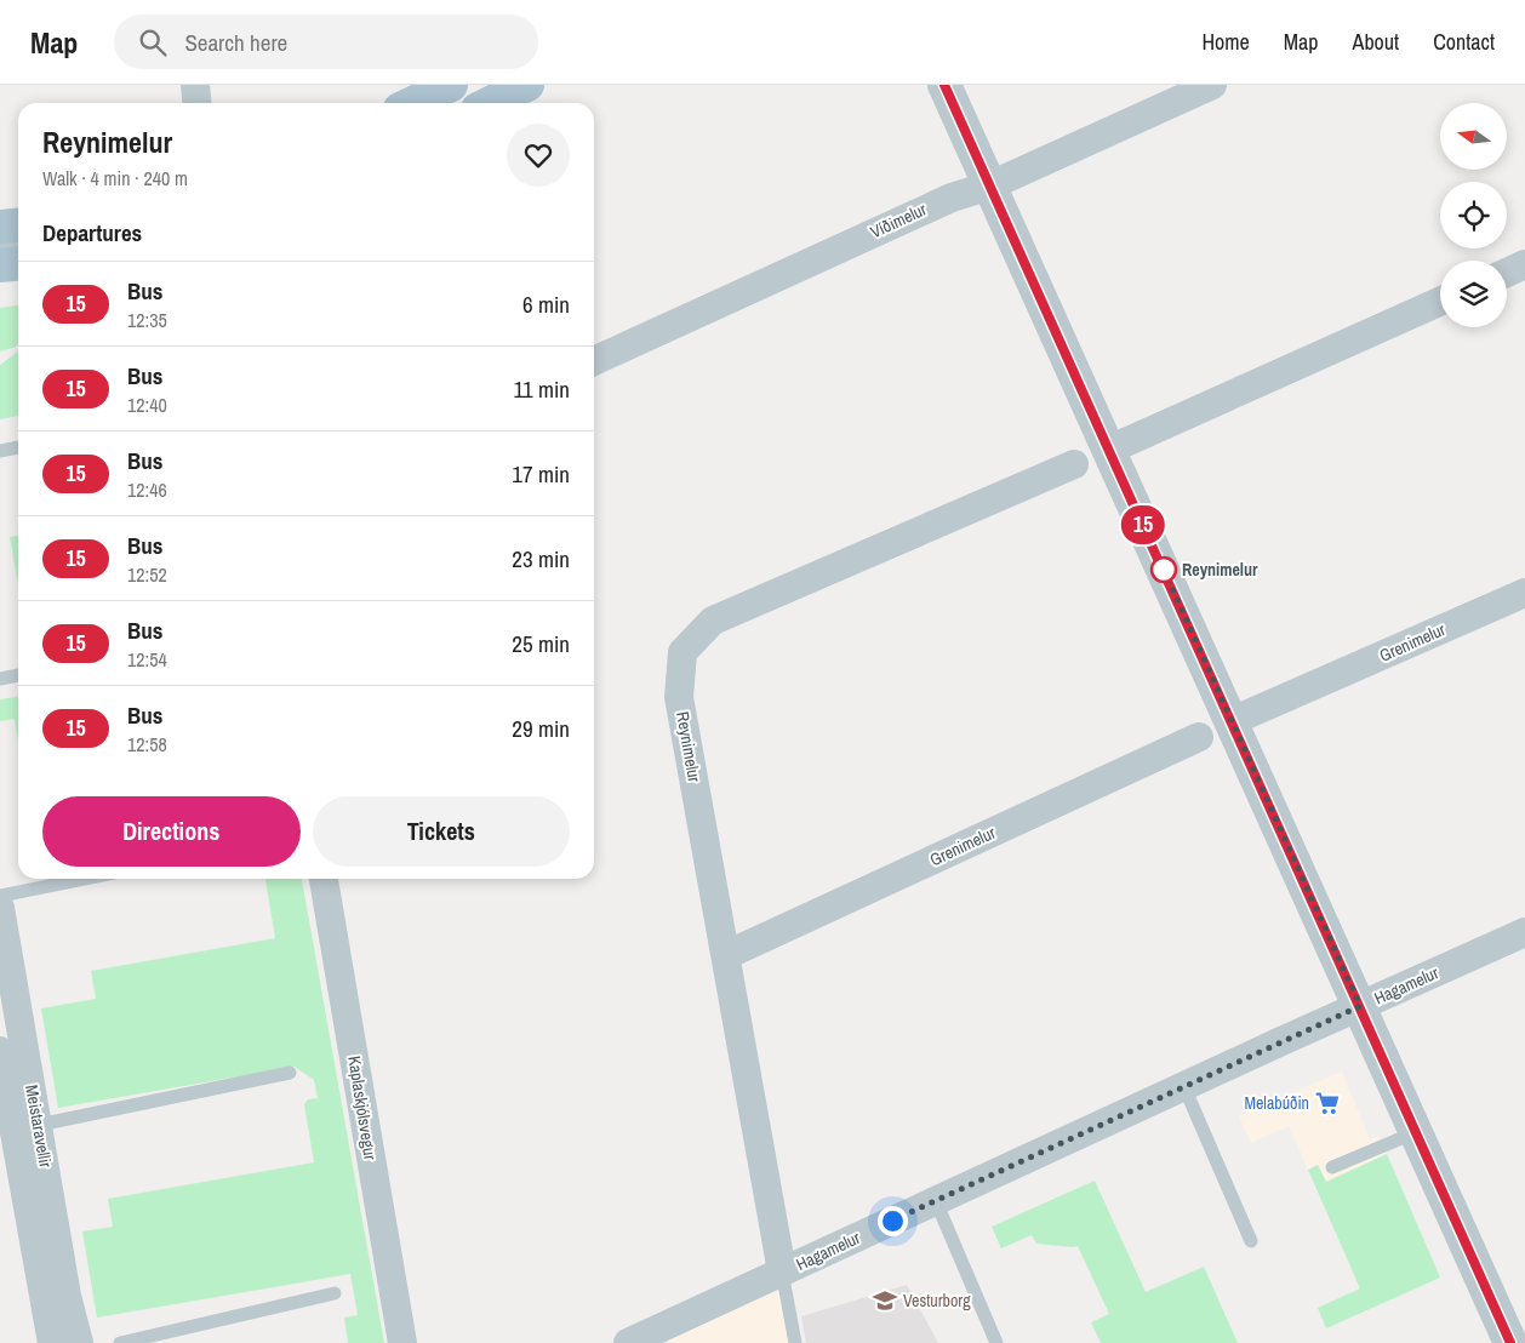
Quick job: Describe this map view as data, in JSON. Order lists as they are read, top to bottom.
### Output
{
  "streets": {
    "street": [
      "Víðimelur",
      "Grenimelur",
      "Reynimelur",
      "Hagamelur",
      "Kaplaskjólsvegur",
      "Meistaravellir"
    ]
  },
  "crossings": [
    ["Grenimelur", "Reynimelur"],
    ["Reynimelur", "Hagamelur"]
  ],
  "places": {
    "other": ["Reynimelur"],
    "supermarket": ["Melabúðin"],
    "school or university": ["Vesturborg"]
  },
  "lines": ["bus line 15"],
  "north": "left",
  "page": {
    "header": "Map",
    "search": "Search here",
    "nav": [
      "Home",
      "Map",
      "About",
      "Contact"
    ],
    "on_map": "15",
    "heading": [
      ["Reynimelur", "Walk · 4 min · 240 m"],
      "Departures"
    ],
    "list": [
      {
        "mark": "15",
        "name": "Bus",
        "note": "12:35",
        "value": "6 min"
      },
      {
        "mark": "15",
        "name": "Bus",
        "note": "12:40",
        "value": "11 min"
      },
      {
        "mark": "15",
        "name": "Bus",
        "note": "12:46",
        "value": "17 min"
      },
      {
        "mark": "15",
        "name": "Bus",
        "note": "12:52",
        "value": "23 min"
      },
      {
        "mark": "15",
        "name": "Bus",
        "note": "12:54",
        "value": "25 min"
      },
      {
        "mark": "15",
        "name": "Bus",
        "note": "12:58",
        "value": "29 min"
      }
    ],
    "buttons": ["Directions", "Tickets"]
  }
}
